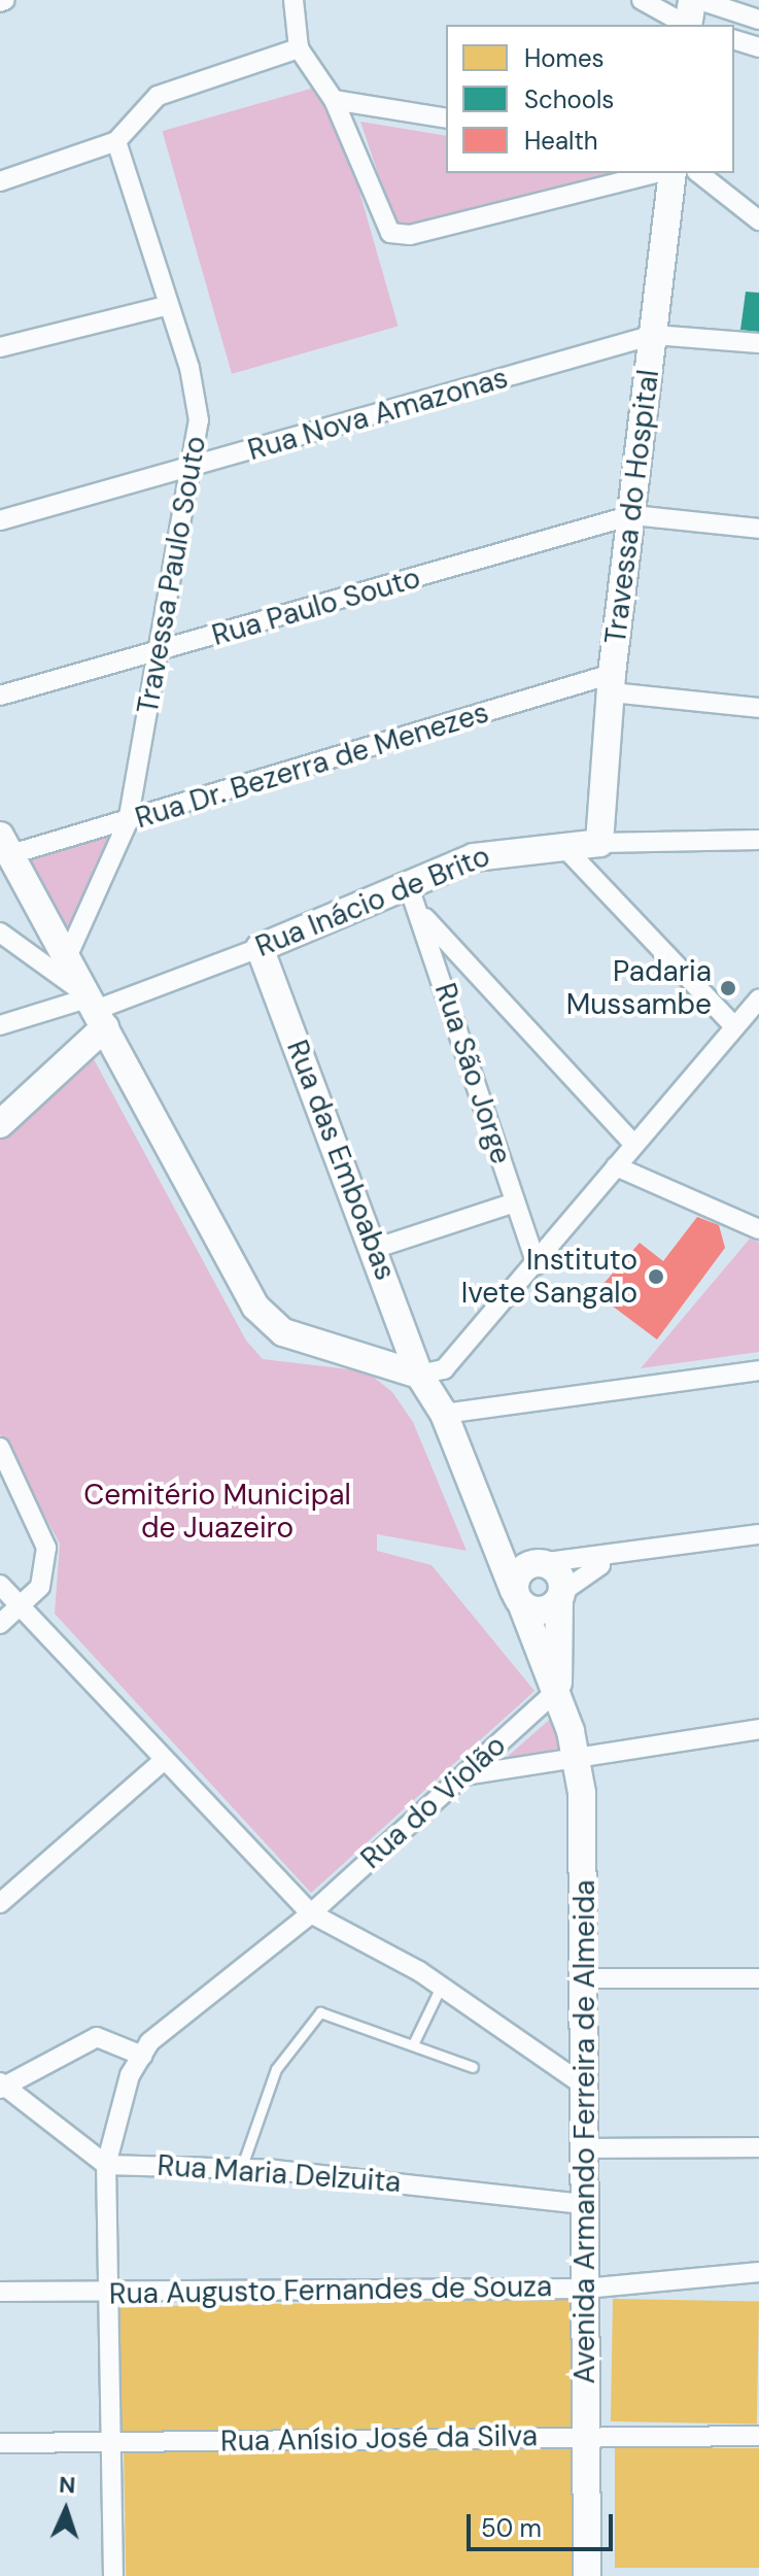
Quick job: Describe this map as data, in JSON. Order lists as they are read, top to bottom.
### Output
{
  "streets": {
    "street": [
      "Rua Nova Amazonas",
      "Travessa do Hospital",
      "Travessa Paulo Souto",
      "Rua Paulo Souto",
      "Rua Dr. Bezerra de Menezes",
      "Rua Inácio de Brito",
      "Rua São Jorge",
      "Rua das Emboabas",
      "Rua do Violão",
      "Avenida Armando Ferreira de Almeida",
      "Rua Maria Delzuita",
      "Rua Augusto Fernandes de Souza",
      "Rua Anísio José da Silva"
    ]
  },
  "crossings": [
    ["Rua Nova Amazonas", "Travessa do Hospital"],
    ["Rua Nova Amazonas", "Travessa Paulo Souto"],
    ["Travessa do Hospital", "Rua Paulo Souto"],
    ["Travessa do Hospital", "Rua Dr. Bezerra de Menezes"],
    ["Travessa do Hospital", "Rua Inácio de Brito"],
    ["Travessa Paulo Souto", "Rua Paulo Souto"],
    ["Travessa Paulo Souto", "Rua Dr. Bezerra de Menezes"],
    ["Rua Inácio de Brito", "Rua São Jorge"],
    ["Rua Inácio de Brito", "Rua das Emboabas"],
    ["Rua das Emboabas", "Avenida Armando Ferreira de Almeida"],
    ["Rua do Violão", "Avenida Armando Ferreira de Almeida"],
    ["Avenida Armando Ferreira de Almeida", "Rua Maria Delzuita"],
    ["Avenida Armando Ferreira de Almeida", "Rua Augusto Fernandes de Souza"],
    ["Avenida Armando Ferreira de Almeida", "Rua Anísio José da Silva"]
  ],
  "parks": ["Cemitério Municipal de Juazeiro"],
  "places": ["Padaria Mussambe", "Instituto Ivete Sangalo"],
  "legend": ["Homes", "Schools", "Health"],
  "scale_bar": "50 m",
  "north": "top"
}
